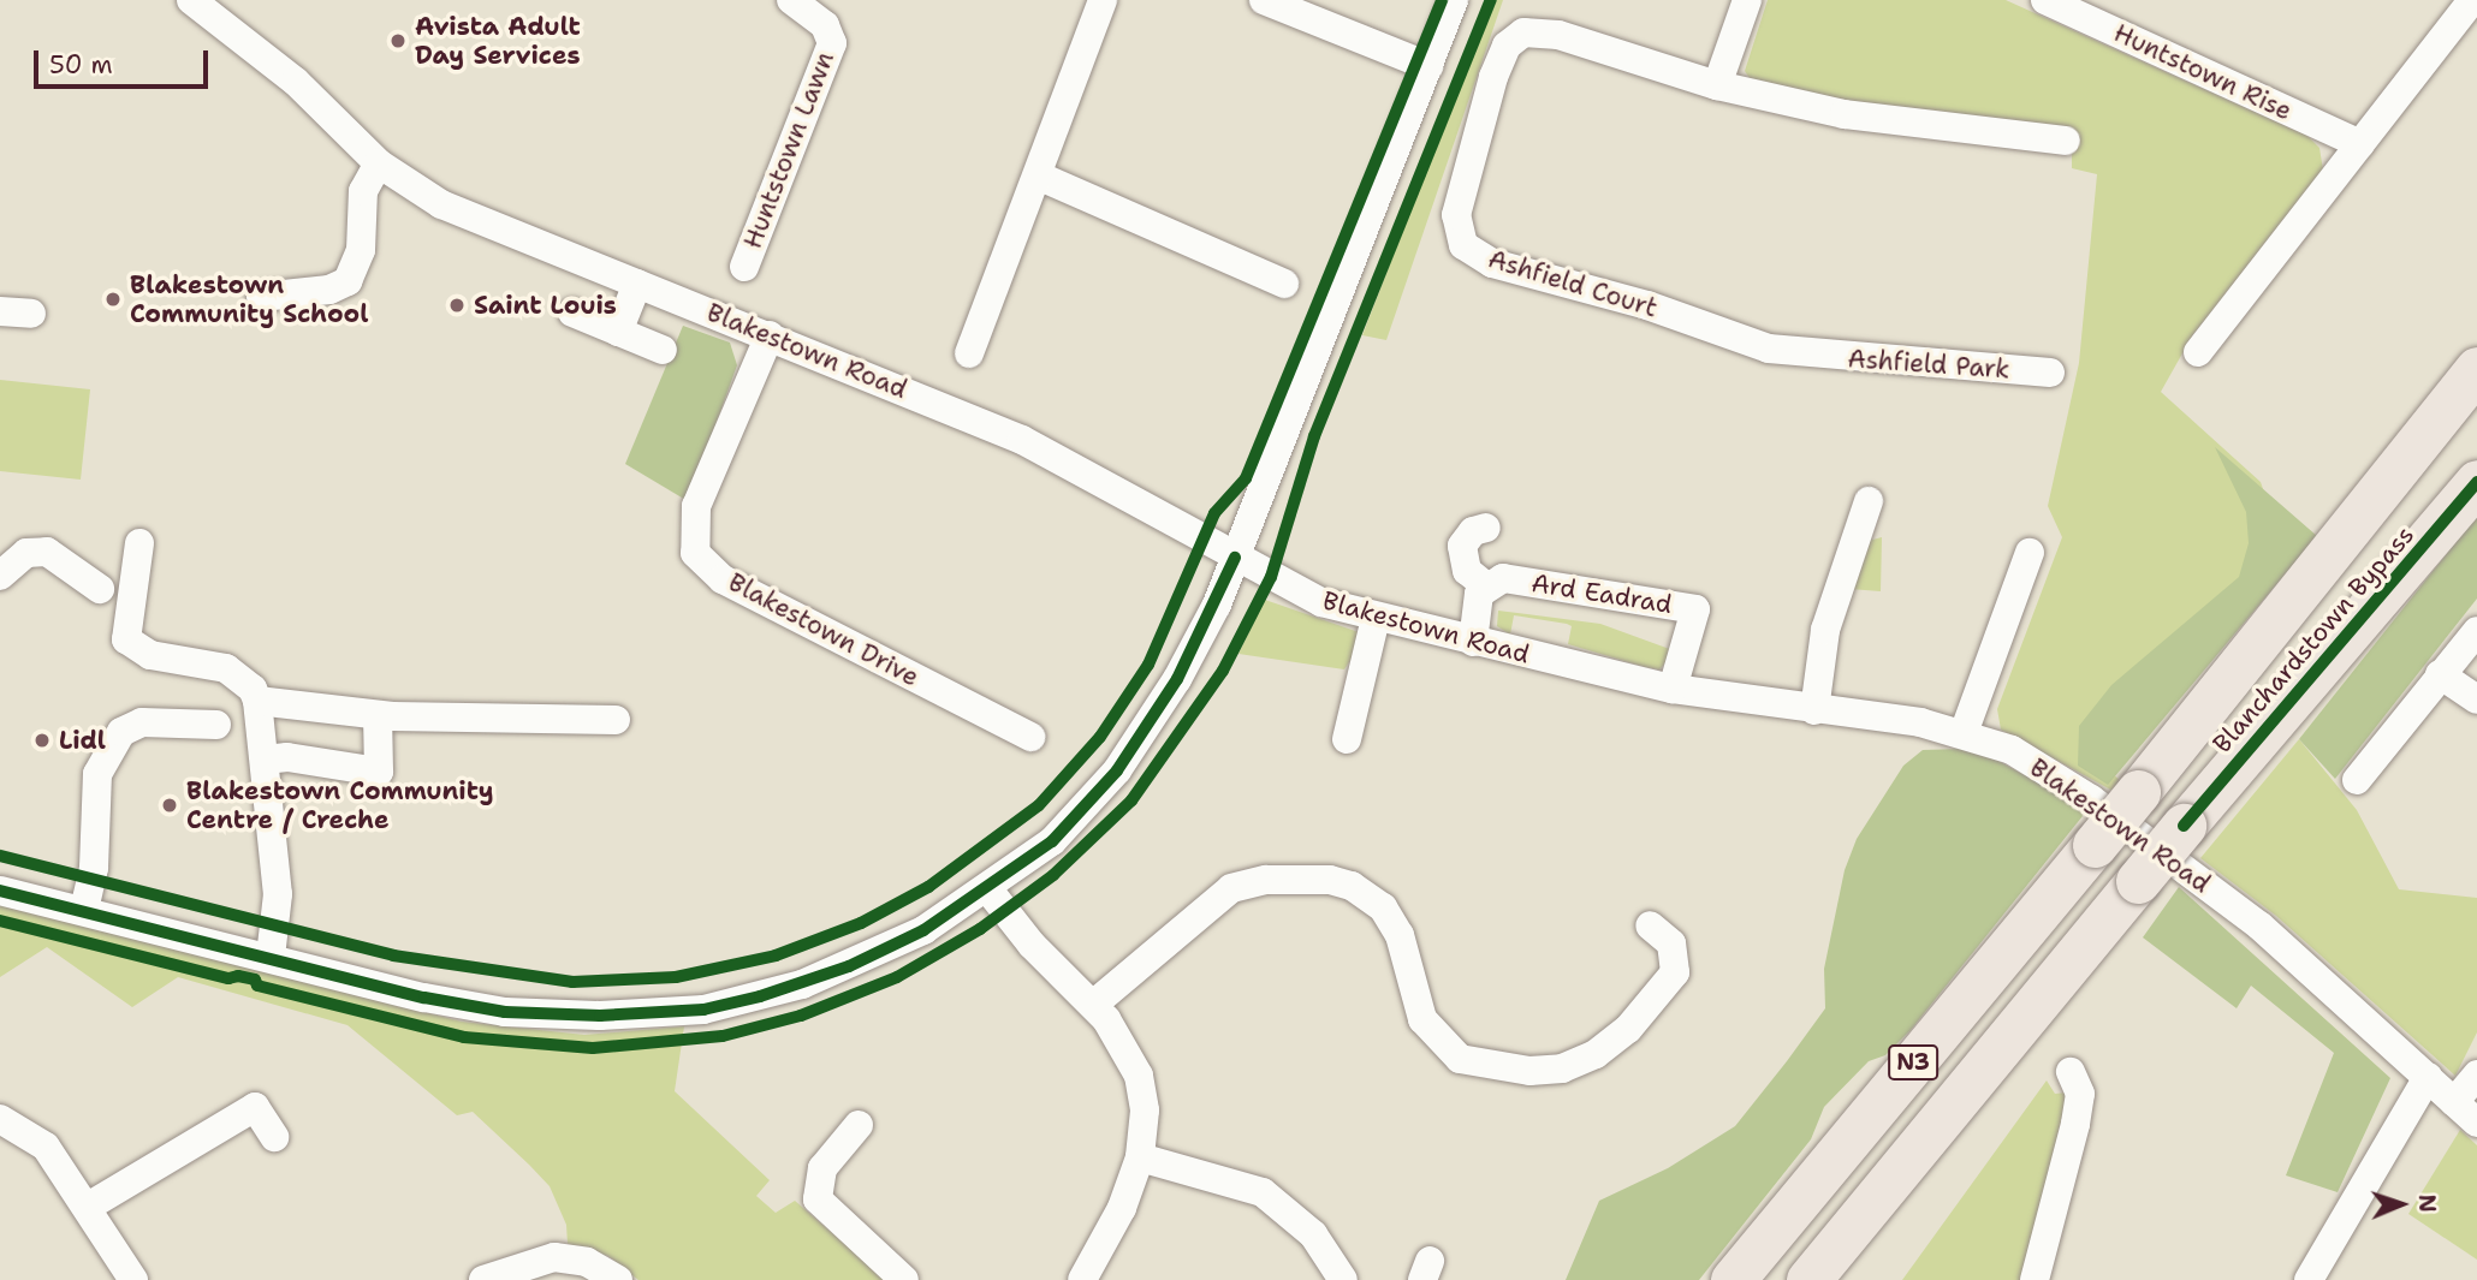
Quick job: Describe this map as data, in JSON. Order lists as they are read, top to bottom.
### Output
{
  "streets": {
    "highway": ["Blanchardstown Bypass", "N3"],
    "street": [
      "Huntstown Rise",
      "Huntstown Lawn",
      "Ashfield Court",
      "Blakestown Road",
      "Ashfield Park",
      "Ard Eadrad",
      "Blakestown Drive"
    ]
  },
  "crossings": [
    ["Ashfield Court", "Ashfield Park"],
    ["Blakestown Road", "Ard Eadrad"],
    ["Blakestown Road", "Blakestown Drive"]
  ],
  "places": [
    "Avista Adult Day Services",
    "Blakestown Community School",
    "Saint Louis",
    "Lidl",
    "Blakestown Community Centre / Creche"
  ],
  "scale_bar": "50 m",
  "north": "right"
}
